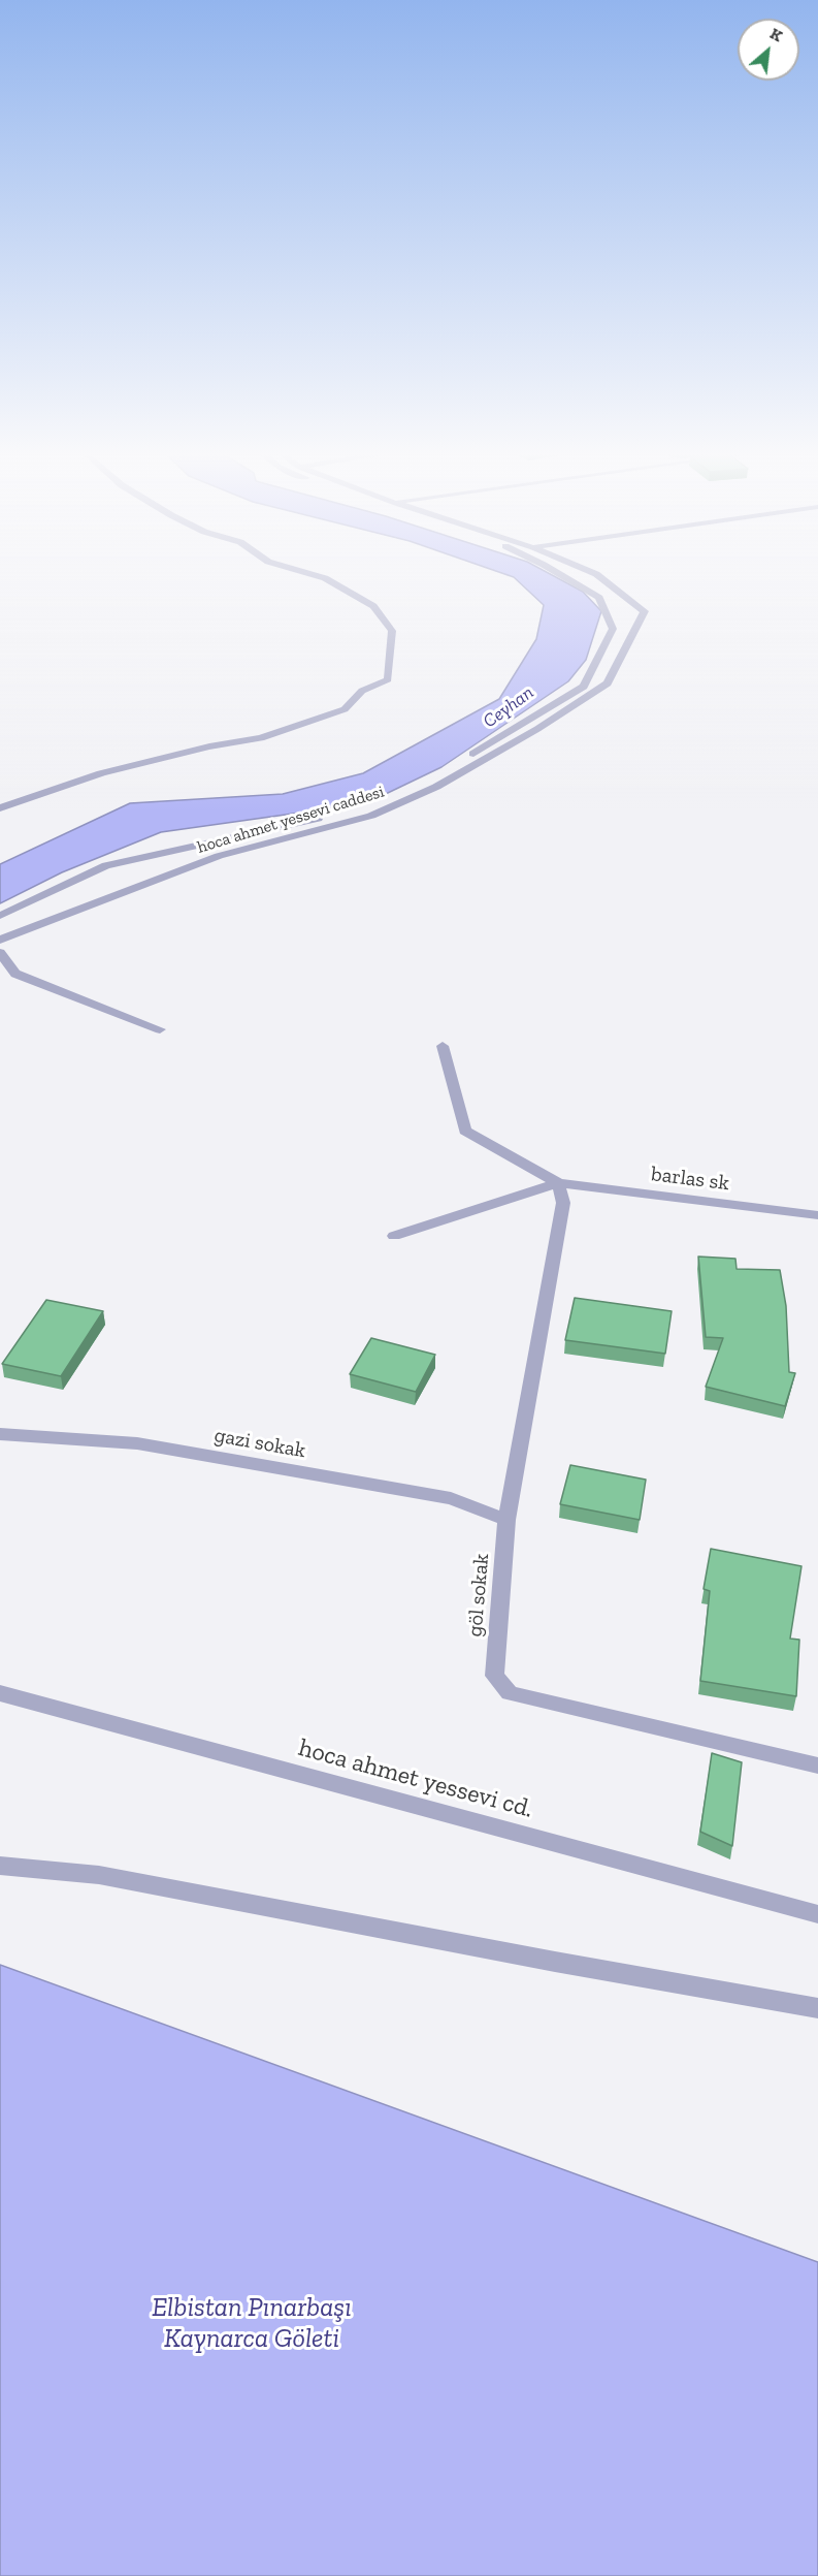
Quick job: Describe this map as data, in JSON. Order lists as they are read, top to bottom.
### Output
{
  "streets": {
    "street": [
      "hoca ahmet yessevi caddesi",
      "barlas sk",
      "gazi sokak",
      "göl sokak",
      "hoca ahmet yessevi cd."
    ]
  },
  "crossings": [
    ["barlas sk", "göl sokak"],
    ["gazi sokak", "göl sokak"]
  ],
  "water": ["Ceyhan", "Elbistan Pınarbaşı Kaynarca Göleti"],
  "north": "top right"
}
